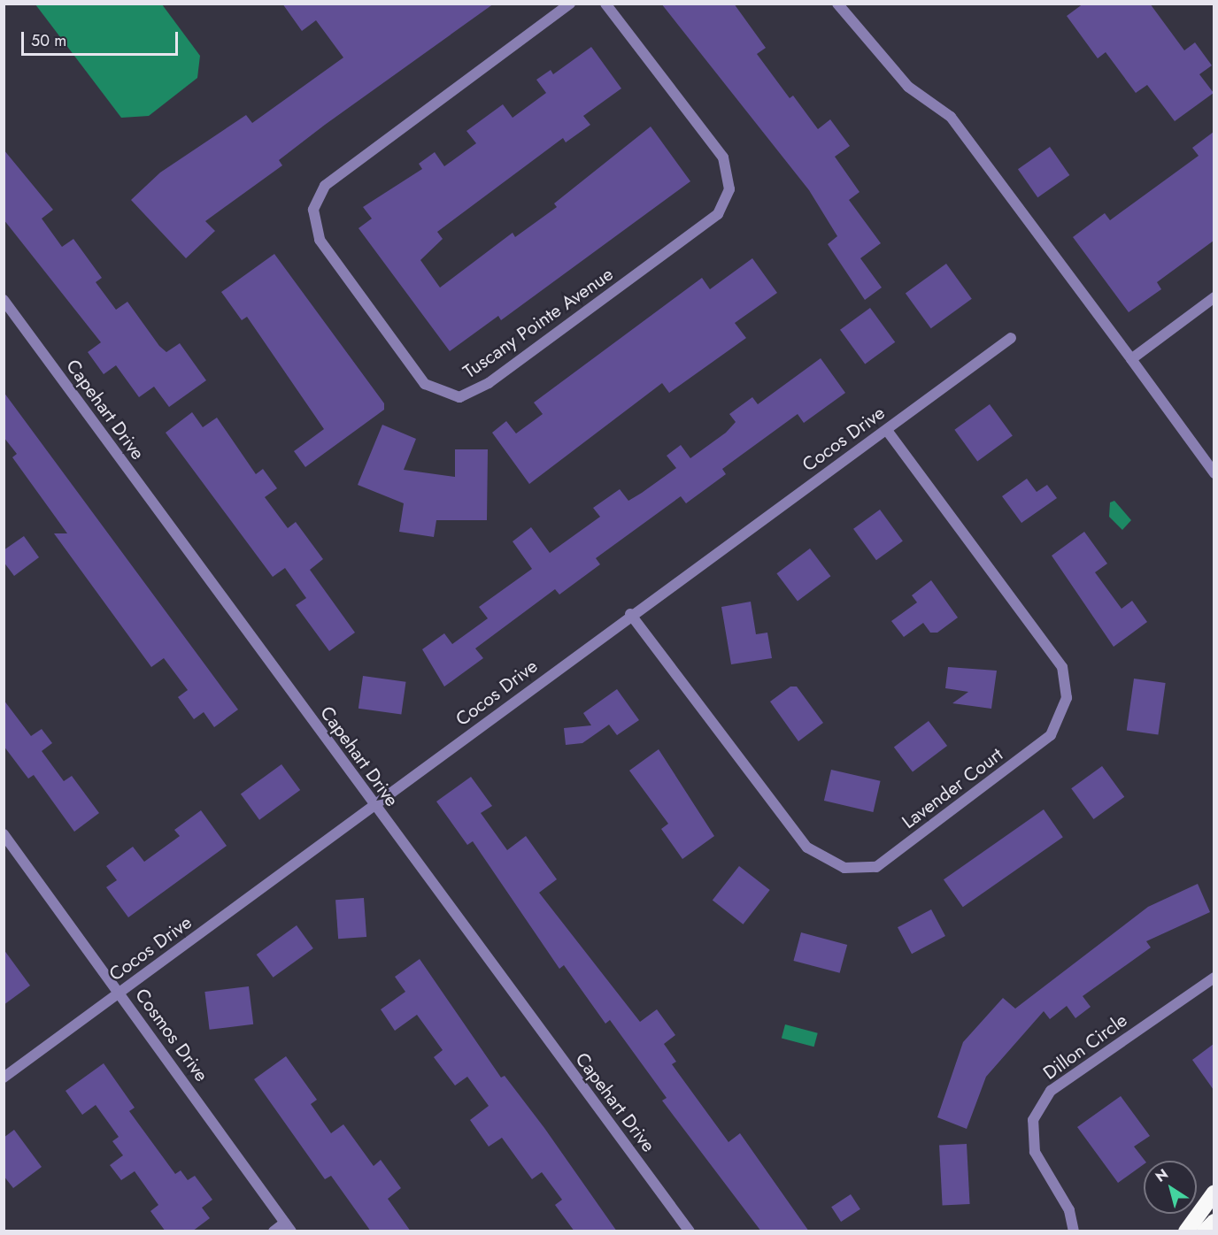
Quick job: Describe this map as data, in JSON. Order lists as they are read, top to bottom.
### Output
{
  "streets": {
    "street": [
      "Tuscany Pointe Avenue",
      "Capehart Drive",
      "Cocos Drive",
      "Lavender Court",
      "Cosmos Drive",
      "Dillon Circle"
    ]
  },
  "crossings": [
    ["Capehart Drive", "Cocos Drive"],
    ["Cocos Drive", "Lavender Court"],
    ["Cocos Drive", "Cosmos Drive"]
  ],
  "scale_bar": "50 m",
  "north": "top left"
}
